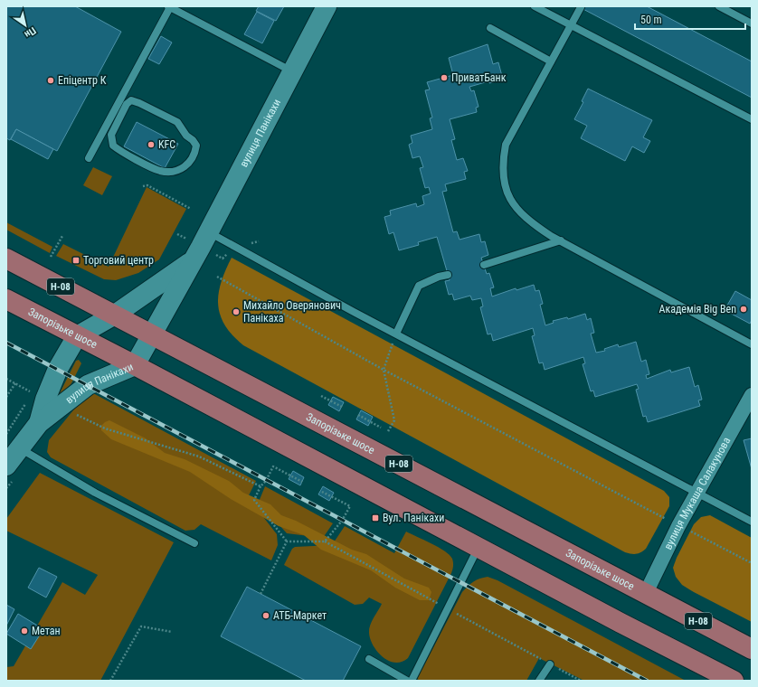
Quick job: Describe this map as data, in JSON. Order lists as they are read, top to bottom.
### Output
{
  "streets": {
    "main road": ["вулиця Панікахи", "Н-08", "Запорізьке шосе"],
    "street": ["вулиця Мукаша Салакунова"]
  },
  "crossings": [
    ["вулиця Панікахи", "Запорізьке шосе"],
    ["Запорізьке шосе", "вулиця Мукаша Салакунова"]
  ],
  "places": {
    "other": [
      "ПриватБанк",
      "Епіцентр К",
      "KFC",
      "Академія Big Ben",
      "Михайло Оверянович Панікаха",
      "АТБ-Маркет",
      "Метан"
    ],
    "transit": ["Торговий центр", "Вул. Панікахи"]
  },
  "scale_bar": "50 m",
  "north": "bottom right"
}
